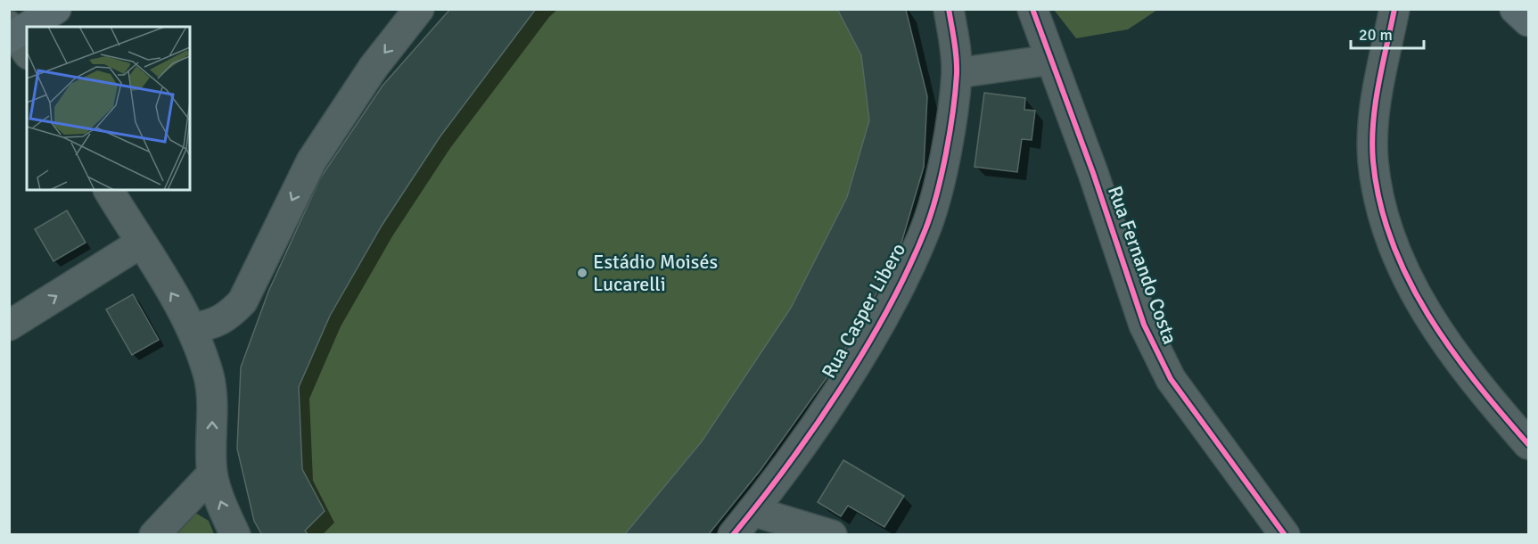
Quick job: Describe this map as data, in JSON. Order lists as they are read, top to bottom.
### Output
{
  "streets": {
    "street": ["Rua Fernando Costa", "Rua Casper Libero"]
  },
  "places": ["Estádio Moisés Lucarelli"],
  "scale_bar": "20 m"
}
